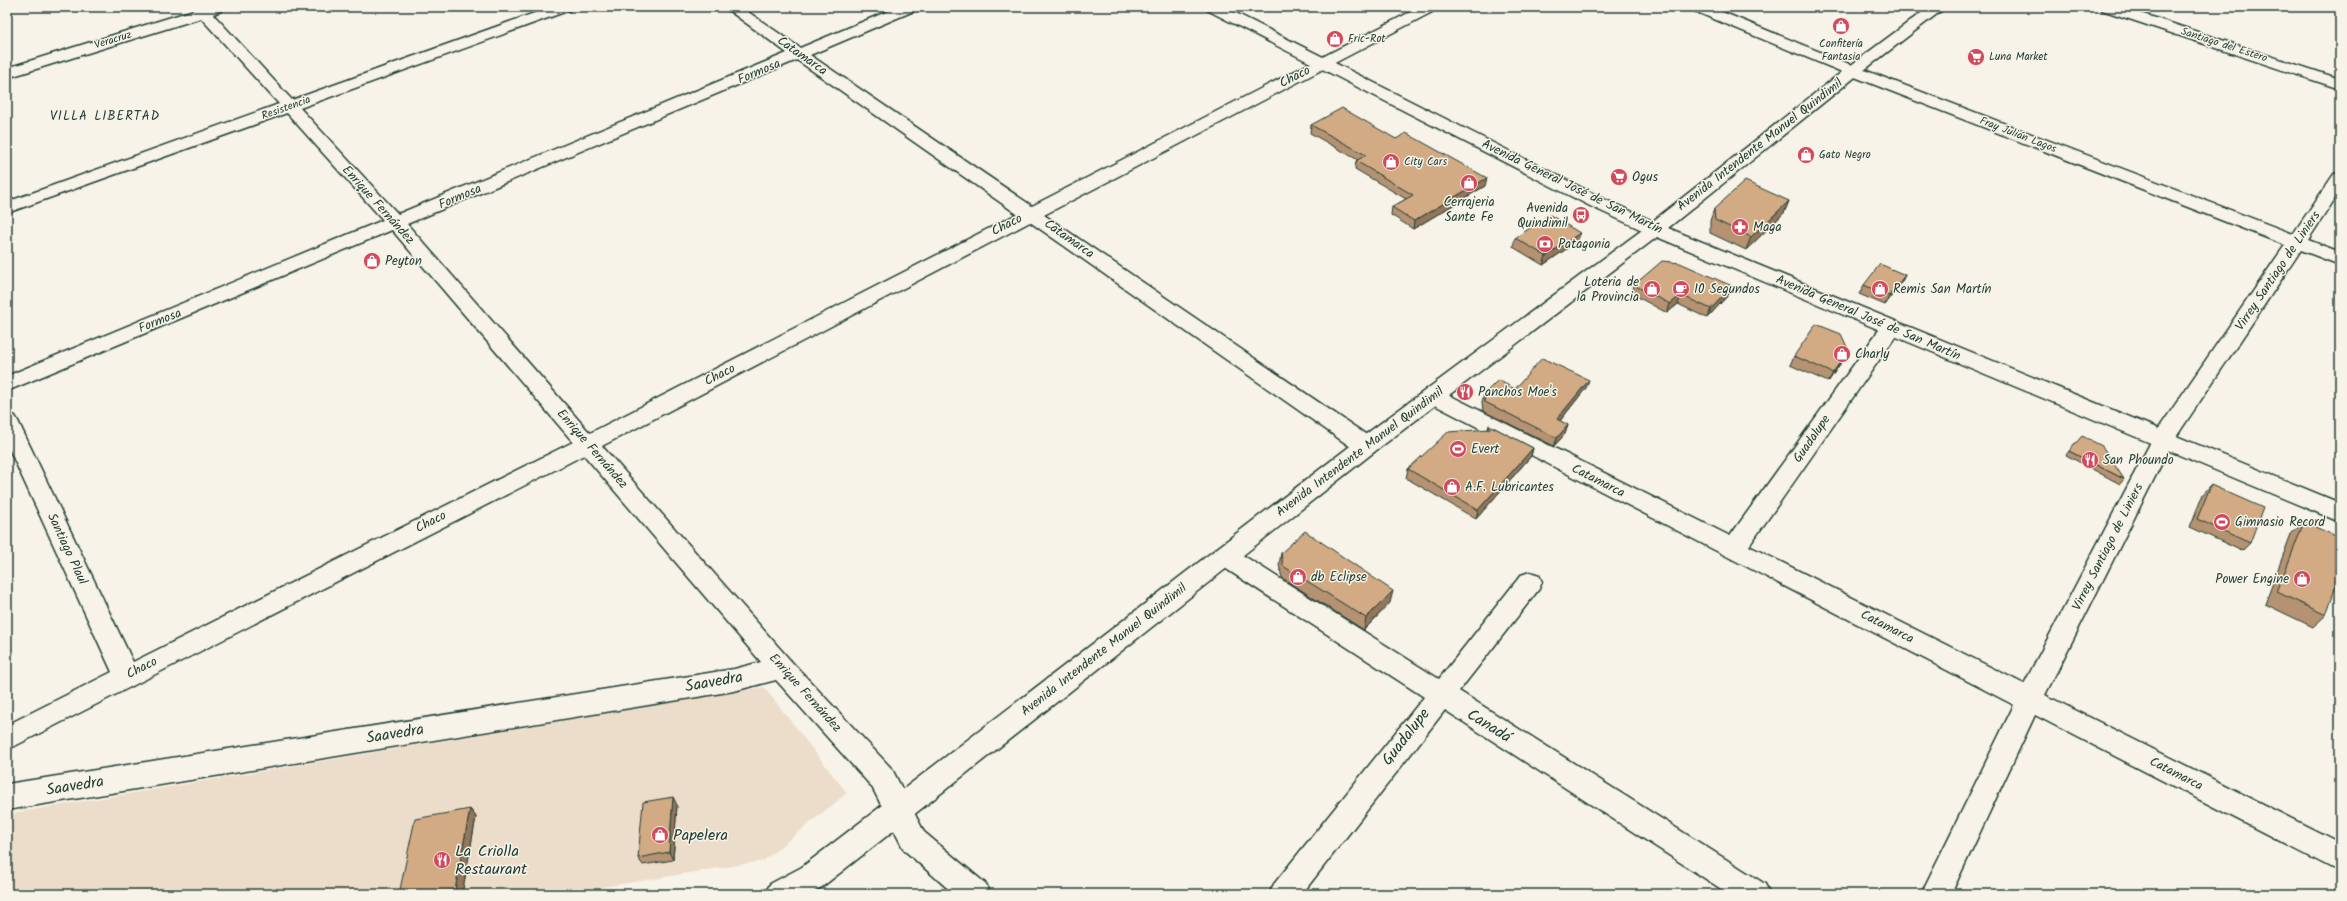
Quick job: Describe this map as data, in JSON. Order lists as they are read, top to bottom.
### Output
{
  "streets": {
    "street": [
      "Veracruz",
      "Santiago del Estero",
      "Catamarca",
      "Formosa",
      "Chaco",
      "Resistencia",
      "Fray Julián Lagos",
      "Avenida Intendente Manuel Quindimil",
      "Avenida General José de San Martín",
      "Enrique Fernández",
      "Virrey Santiago de Liniers",
      "Guadalupe",
      "Santiago Plaul",
      "Saavedra",
      "Canadá"
    ]
  },
  "crossings": [
    ["Veracruz", "Enrique Fernández"],
    ["Catamarca", "Formosa"],
    ["Catamarca", "Chaco"],
    ["Catamarca", "Avenida Intendente Manuel Quindimil"],
    ["Catamarca", "Virrey Santiago de Liniers"],
    ["Catamarca", "Guadalupe"],
    ["Formosa", "Enrique Fernández"],
    ["Chaco", "Avenida General José de San Martín"],
    ["Chaco", "Enrique Fernández"],
    ["Chaco", "Santiago Plaul"],
    ["Resistencia", "Enrique Fernández"],
    ["Fray Julián Lagos", "Avenida Intendente Manuel Quindimil"],
    ["Fray Julián Lagos", "Virrey Santiago de Liniers"],
    ["Avenida Intendente Manuel Quindimil", "Avenida General José de San Martín"],
    ["Avenida Intendente Manuel Quindimil", "Enrique Fernández"],
    ["Avenida Intendente Manuel Quindimil", "Canadá"],
    ["Avenida General José de San Martín", "Virrey Santiago de Liniers"],
    ["Avenida General José de San Martín", "Guadalupe"],
    ["Enrique Fernández", "Saavedra"],
    ["Guadalupe", "Canadá"]
  ],
  "districts": ["VILLA LIBERTAD"],
  "places": {
    "shop": [
      "Confitería Fantasia",
      "Fric-Rot",
      "Gato Negro",
      "City Cars",
      "Cerrajeria Sante Fe",
      "Peyton",
      "Loteria de la Provincia",
      "Remis San Martín",
      "Charly",
      "A.F. Lubricantes",
      "db Eclipse",
      "Power Engine",
      "Papelera"
    ],
    "supermarket": ["Luna Market", "Ogus"],
    "bus stop": ["Avenida Quindimil"],
    "pharmacy": ["Maga"],
    "bank": ["Patagonia"],
    "cafe": ["10 Segundos"],
    "restaurant": ["Panchos Moe's", "San Phoundo", "La Criolla Restaurant"],
    "sports": ["Evert", "Gimnasio Record"]
  }
}
